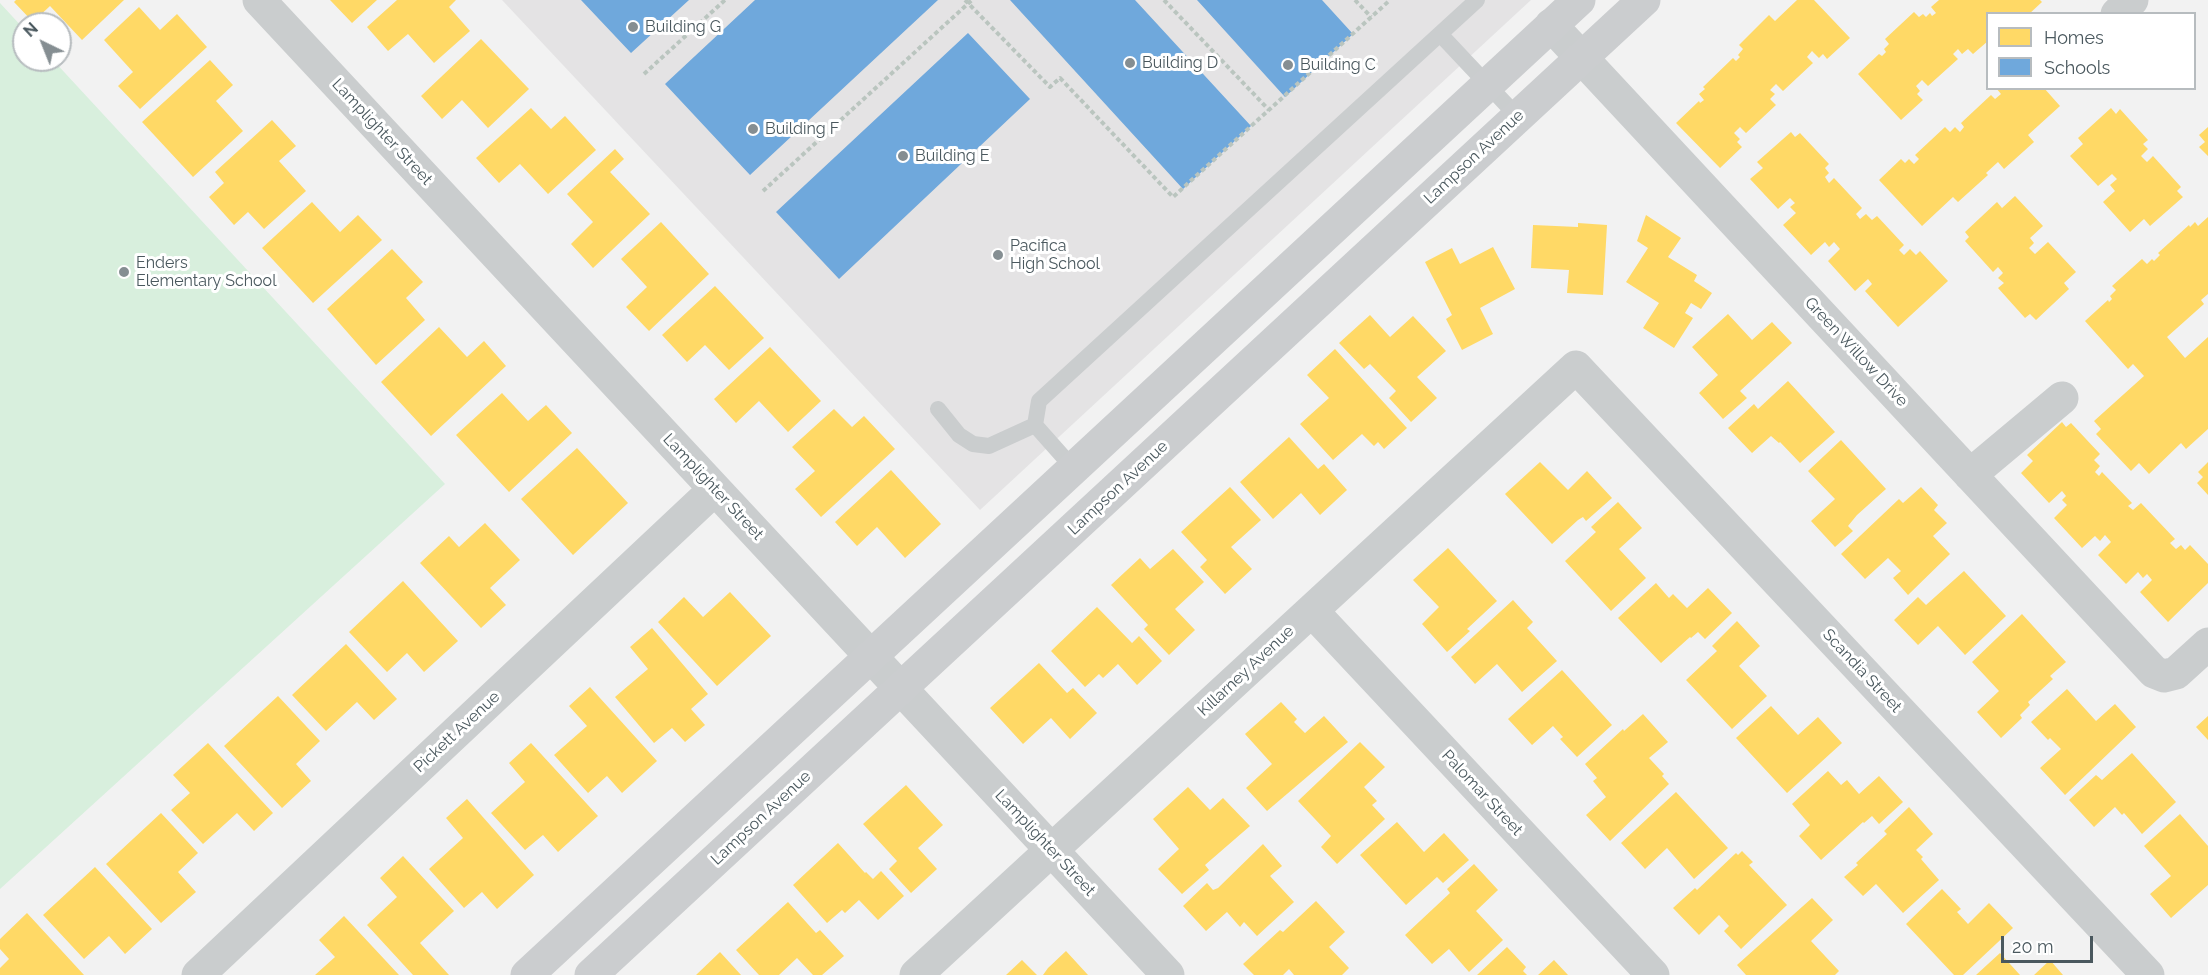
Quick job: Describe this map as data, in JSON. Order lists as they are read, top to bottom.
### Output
{
  "streets": {
    "main road": ["Lampson Avenue"],
    "street": [
      "Lamplighter Street",
      "Green Willow Drive",
      "Killarney Avenue",
      "Scandia Street",
      "Pickett Avenue",
      "Palomar Street"
    ]
  },
  "crossings": [
    ["Lamplighter Street", "Lampson Avenue"],
    ["Lamplighter Street", "Killarney Avenue"],
    ["Lamplighter Street", "Pickett Avenue"],
    ["Lampson Avenue", "Green Willow Drive"],
    ["Killarney Avenue", "Scandia Street"],
    ["Killarney Avenue", "Palomar Street"]
  ],
  "places": [
    "Building G",
    "Building D",
    "Building C",
    "Building F",
    "Building E",
    "Pacifica High School",
    "Enders Elementary School"
  ],
  "legend": ["Homes", "Schools"],
  "scale_bar": "20 m",
  "north": "top left"
}
